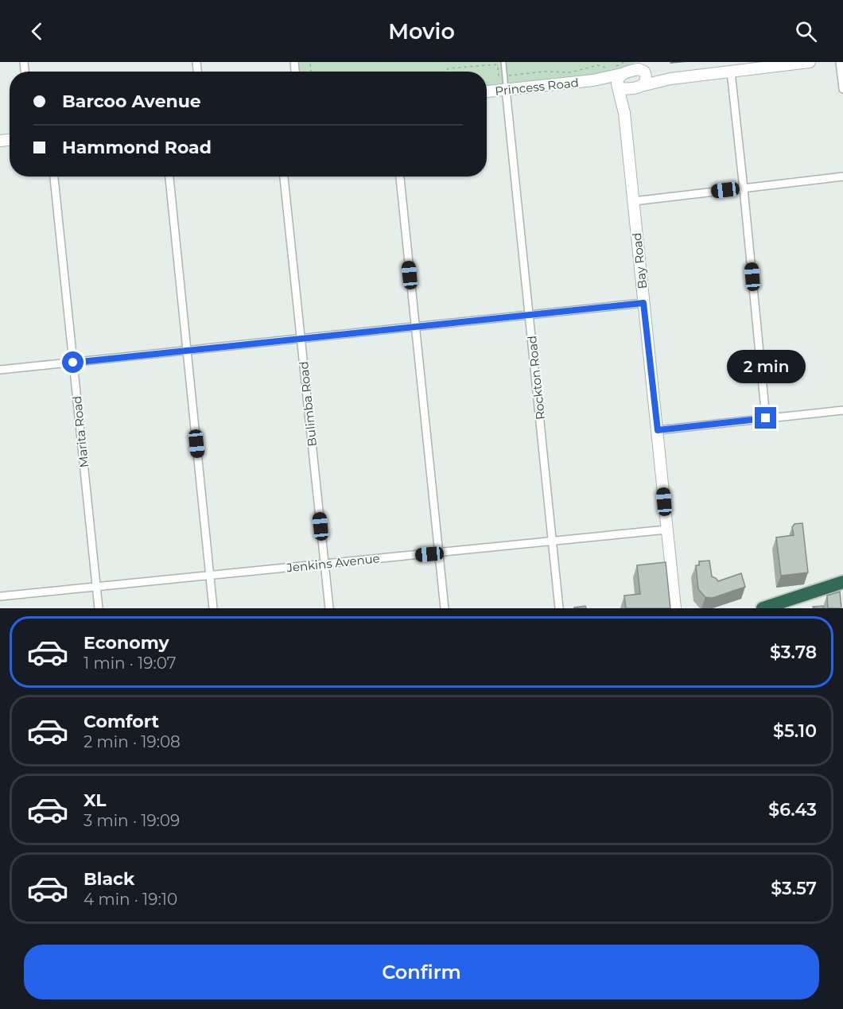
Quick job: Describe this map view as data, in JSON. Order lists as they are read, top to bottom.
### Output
{
  "streets": {
    "street": [
      "Princess Road",
      "Bay Road",
      "Rockton Road",
      "Bulimba Road",
      "Marita Road",
      "Jenkins Avenue"
    ]
  },
  "crossings": [
    ["Princess Road", "Bay Road"],
    ["Princess Road", "Rockton Road"],
    ["Bay Road", "Jenkins Avenue"],
    ["Rockton Road", "Jenkins Avenue"],
    ["Bulimba Road", "Jenkins Avenue"],
    ["Marita Road", "Jenkins Avenue"]
  ],
  "page": {
    "header": "Movio",
    "banner": ["Barcoo Avenue", "Hammond Road"],
    "bubble": "2 min",
    "list": [
      {
        "name": "Economy",
        "note": "1 min · 19:07",
        "value": "$3.78"
      },
      {
        "name": "Comfort",
        "note": "2 min · 19:08",
        "value": "$5.10"
      },
      {
        "name": "XL",
        "note": "3 min · 19:09",
        "value": "$6.43"
      },
      {
        "name": "Black",
        "note": "4 min · 19:10",
        "value": "$3.57"
      }
    ],
    "buttons": "Confirm"
  }
}
